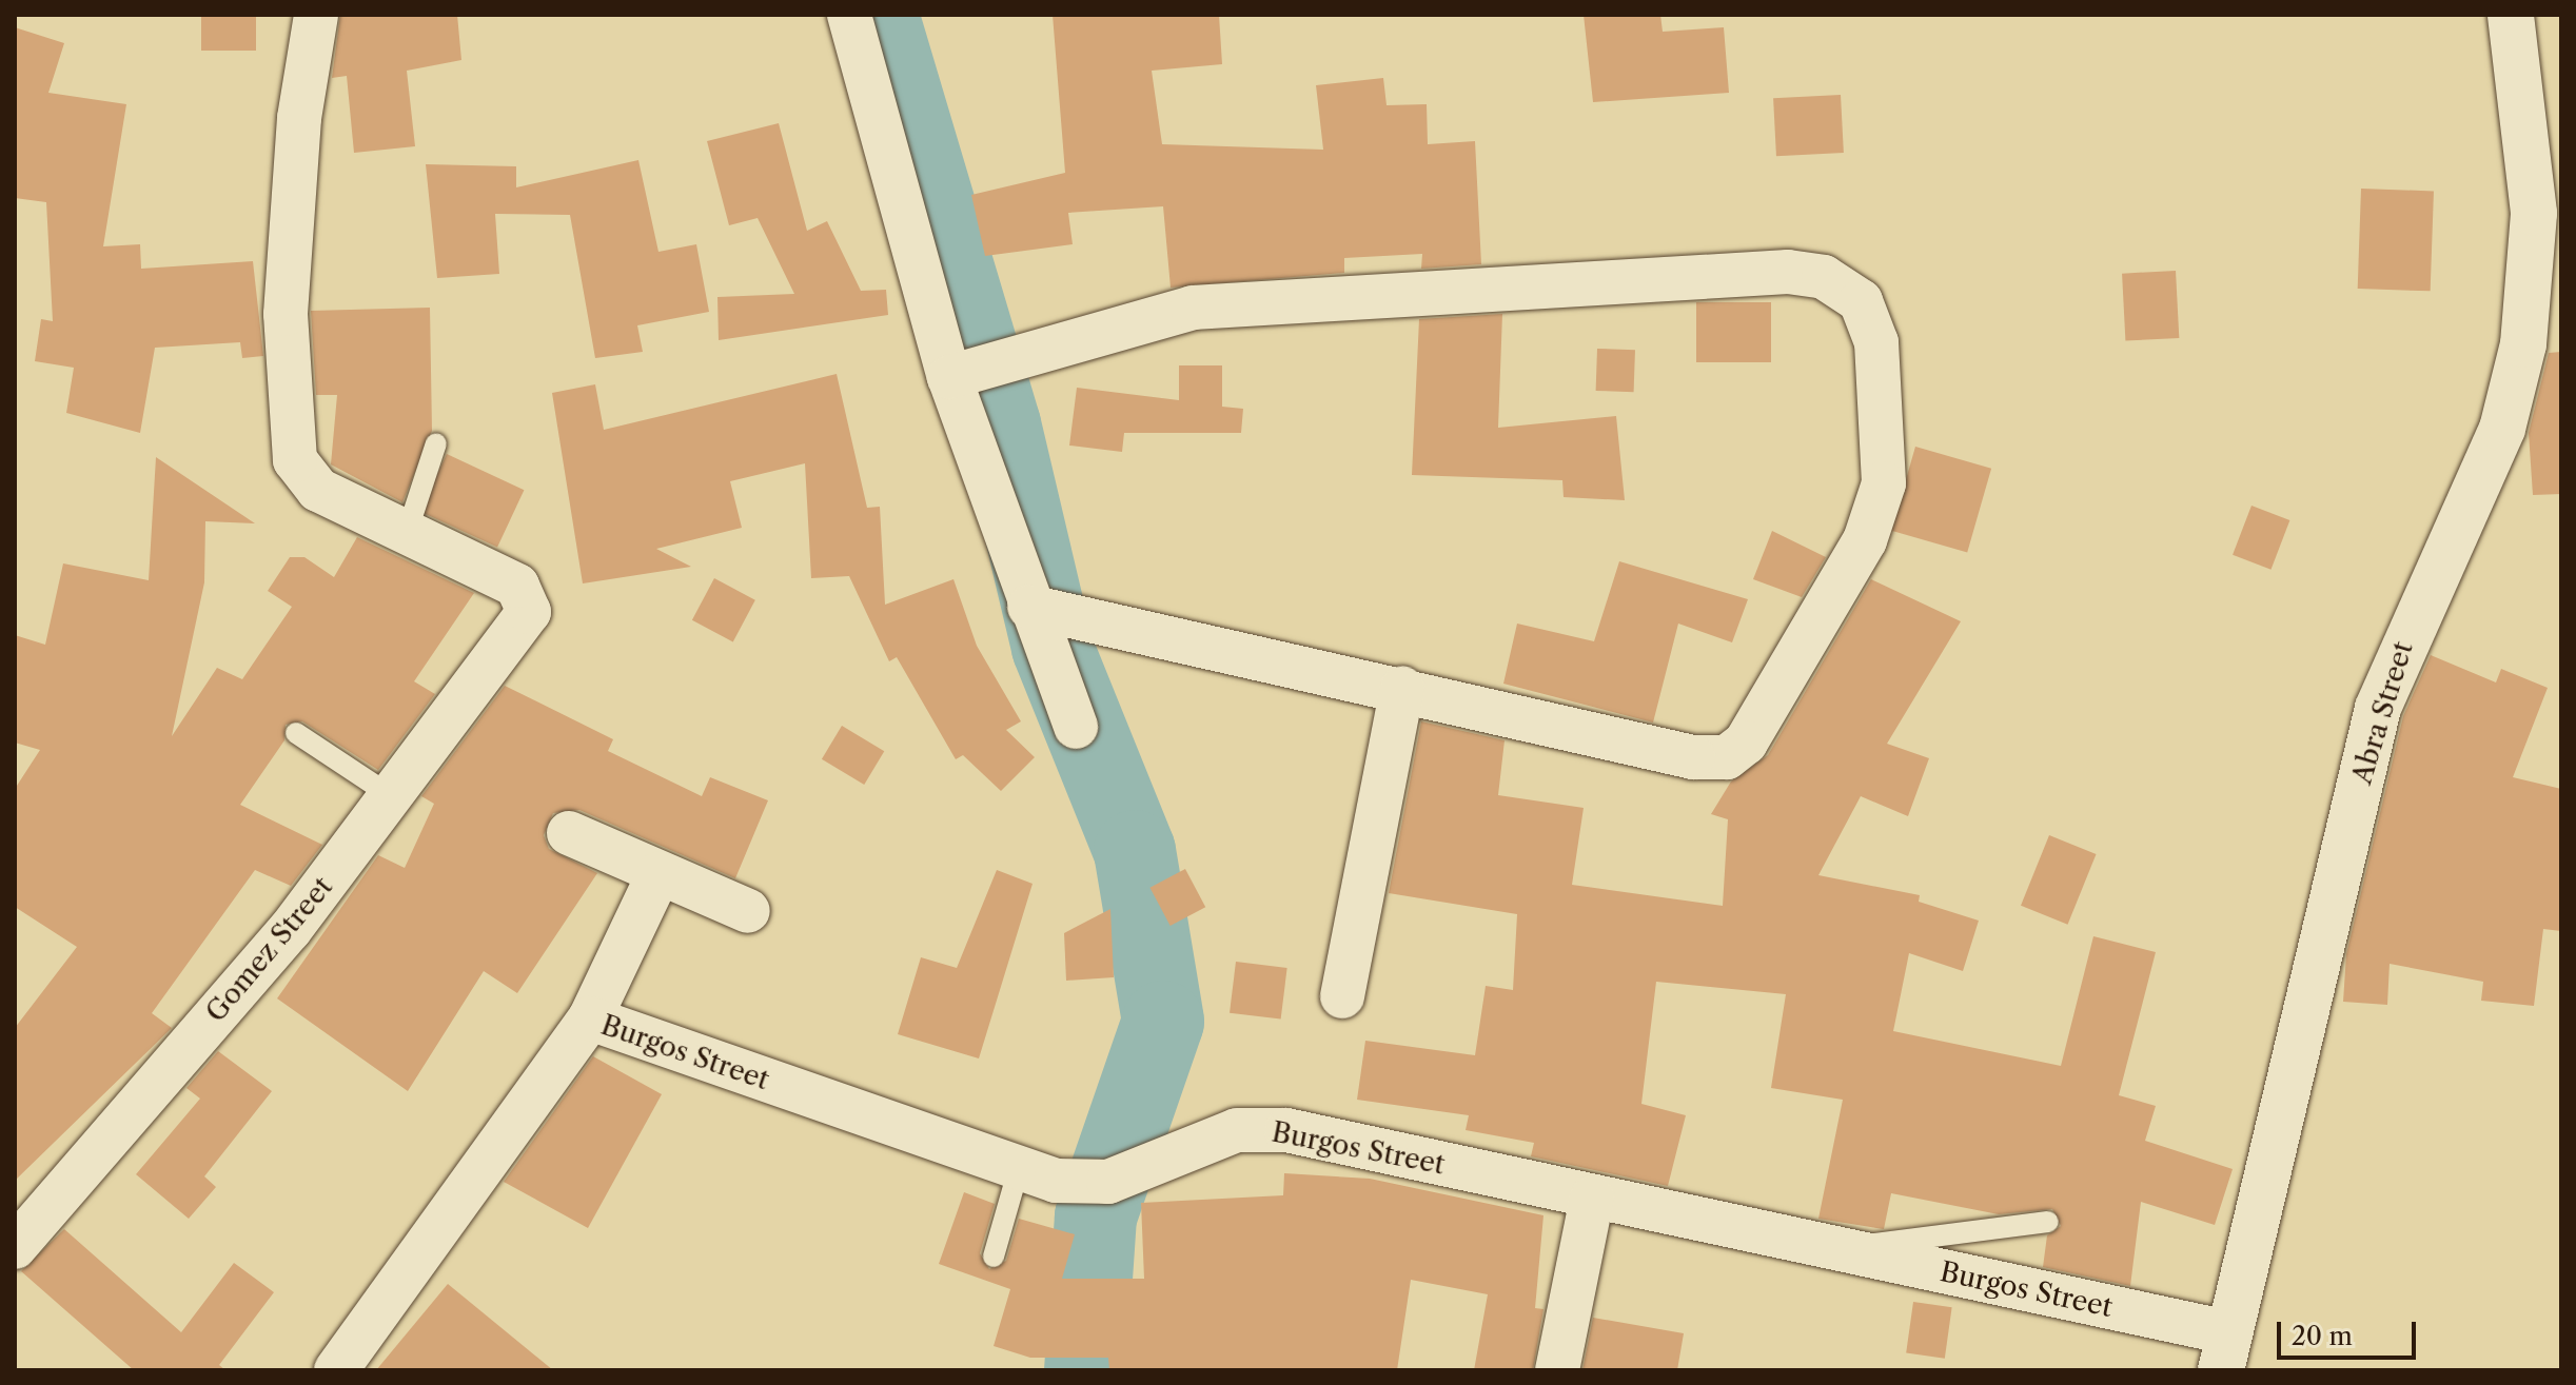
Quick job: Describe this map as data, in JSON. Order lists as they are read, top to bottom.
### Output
{
  "streets": {
    "street": ["Abra Street", "Gomez Street", "Burgos Street"]
  },
  "crossings": [
    ["Abra Street", "Burgos Street"]
  ],
  "scale_bar": "20 m"
}
